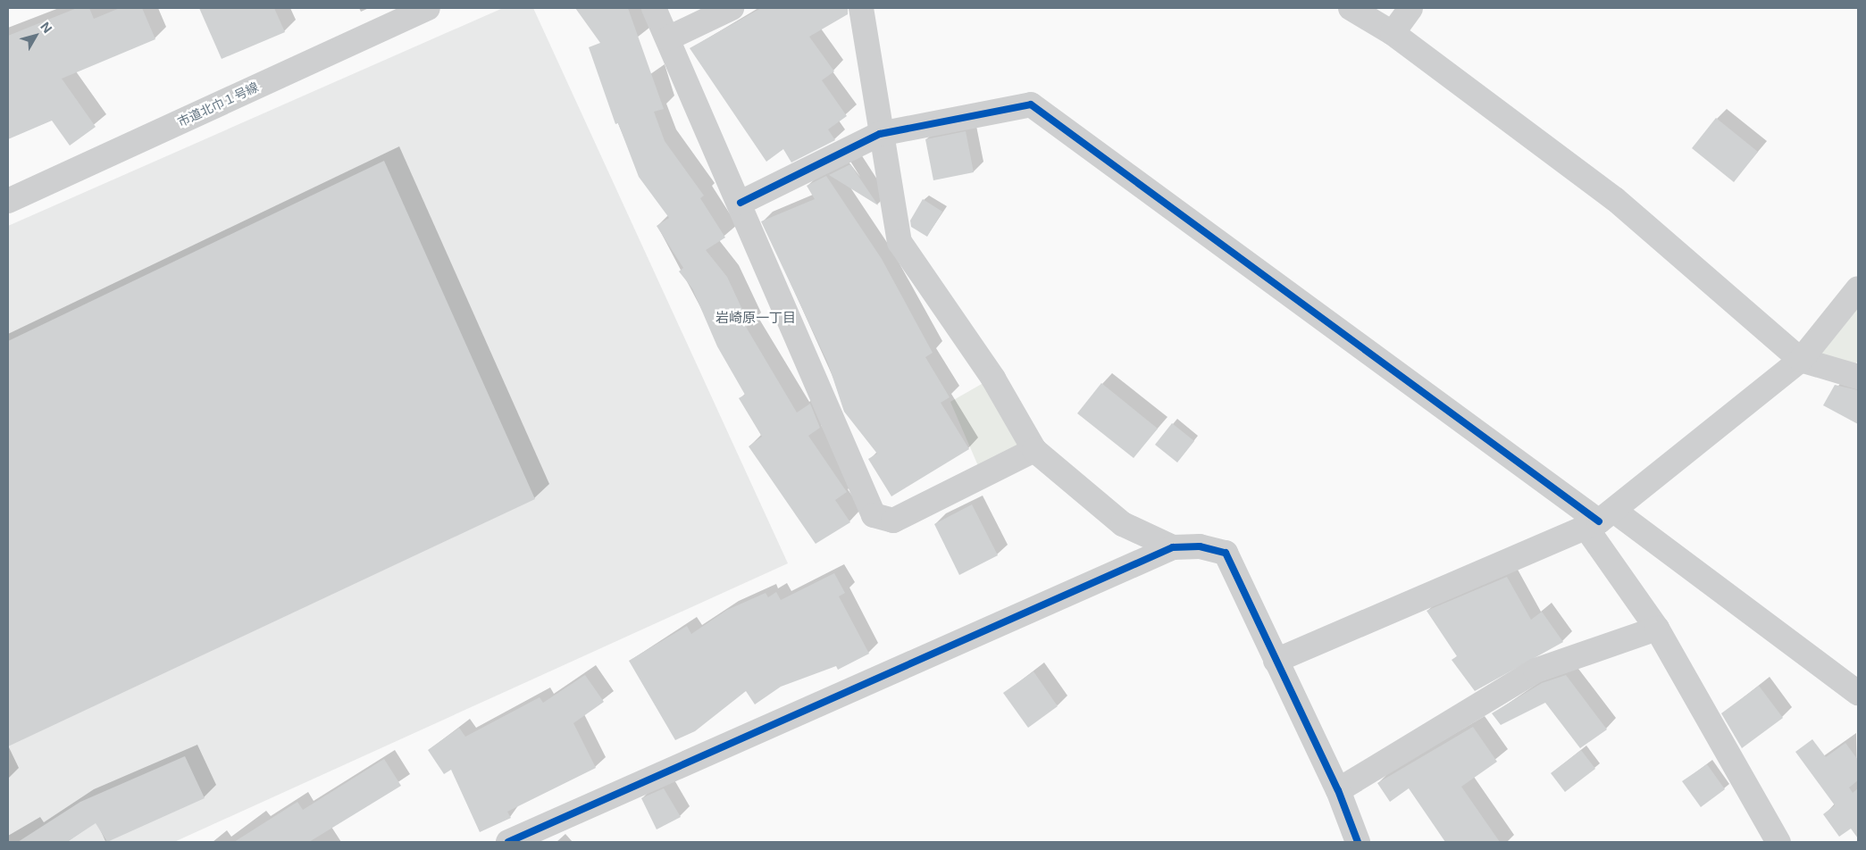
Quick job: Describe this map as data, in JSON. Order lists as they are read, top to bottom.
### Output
{
  "streets": {
    "street": ["市道北巾１号線"]
  },
  "districts": ["岩崎原一丁目"],
  "north": "top right"
}
